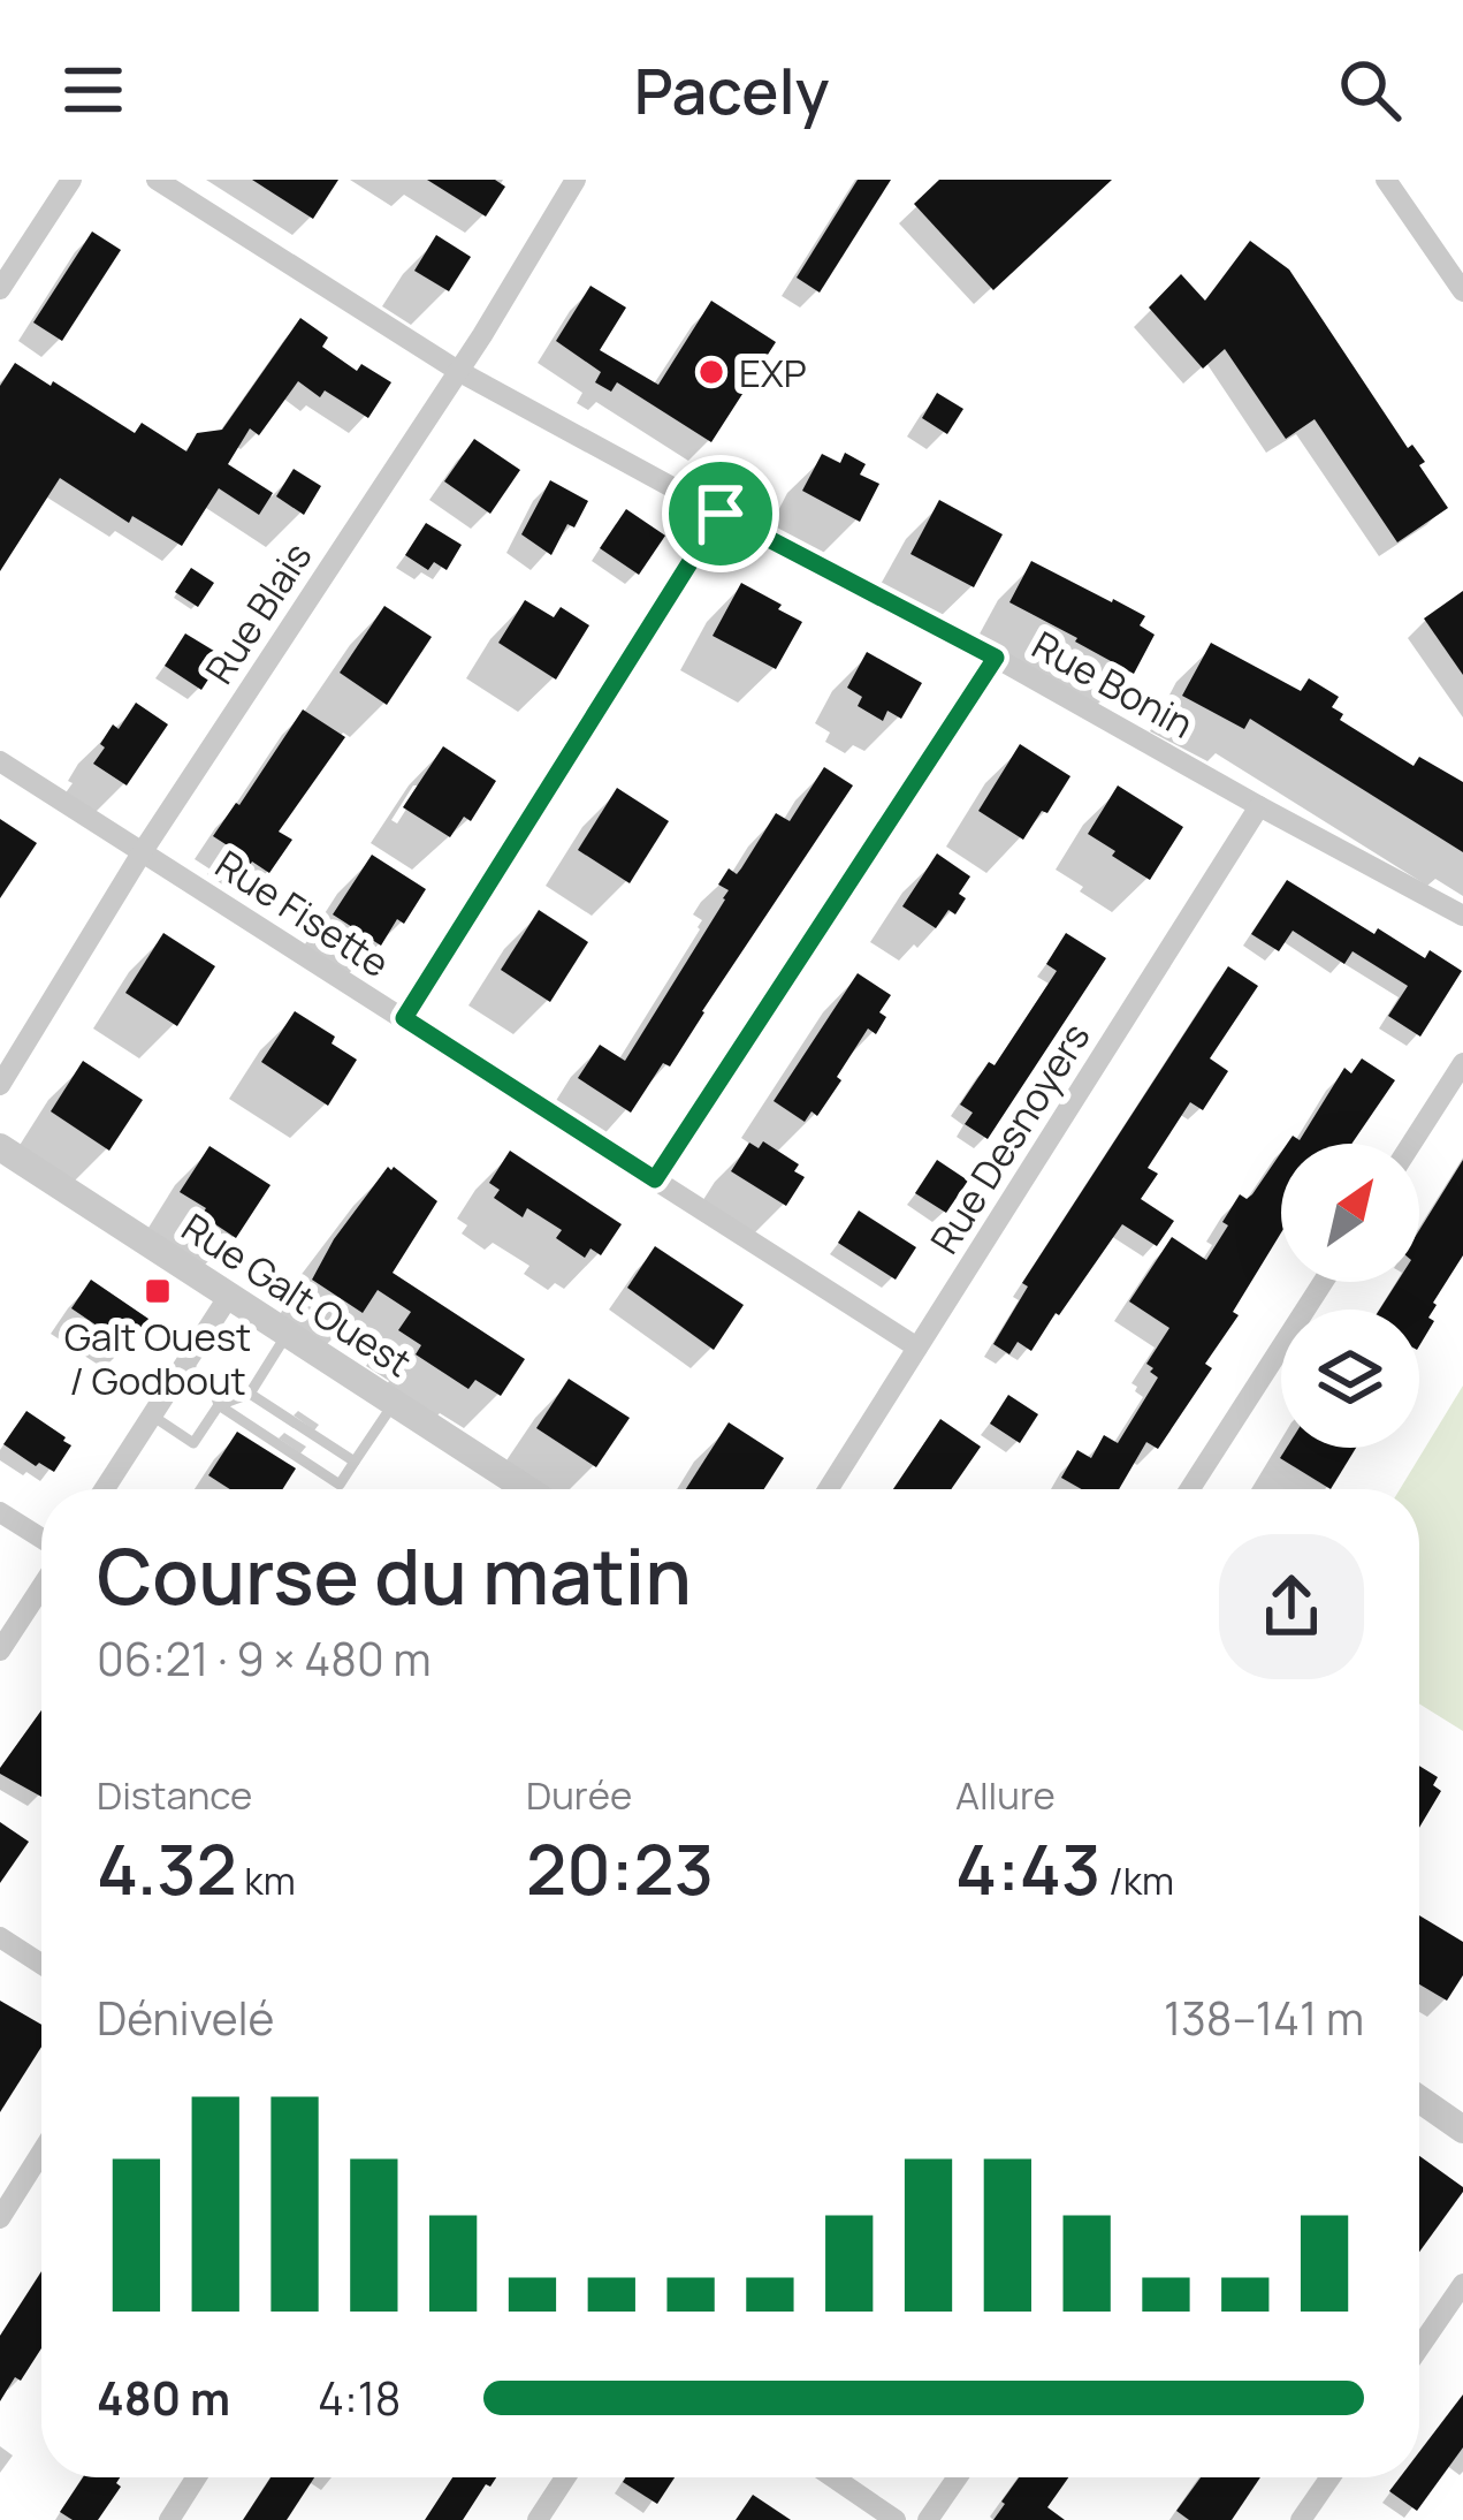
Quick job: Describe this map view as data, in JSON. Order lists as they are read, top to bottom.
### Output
{
  "streets": {
    "street": [
      "Rue Blais",
      "Rue Bonin",
      "Rue Fisette",
      "Rue Desnoyers",
      "Rue Galt Ouest"
    ]
  },
  "crossings": [
    ["Rue Blais", "Rue Bonin"],
    ["Rue Blais", "Rue Fisette"],
    ["Rue Bonin", "Rue Desnoyers"],
    ["Rue Fisette", "Rue Desnoyers"]
  ],
  "places": {
    "other": ["EXP"],
    "transit": ["Galt Ouest / Godbout"]
  },
  "north": "top right",
  "page": {
    "header": "Pacely",
    "heading": ["Course du matin", "06:21 · 9 × 480 m"],
    "stats": [
      ["Distance", "4.32 km"],
      ["Durée", "20:23"],
      ["Allure", "4:43 /km"]
    ],
    "chart": ["Dénivelé", "138–141 m"],
    "list": [
      {
        "name": "480 m",
        "note": "4:18"
      }
    ]
  }
}
